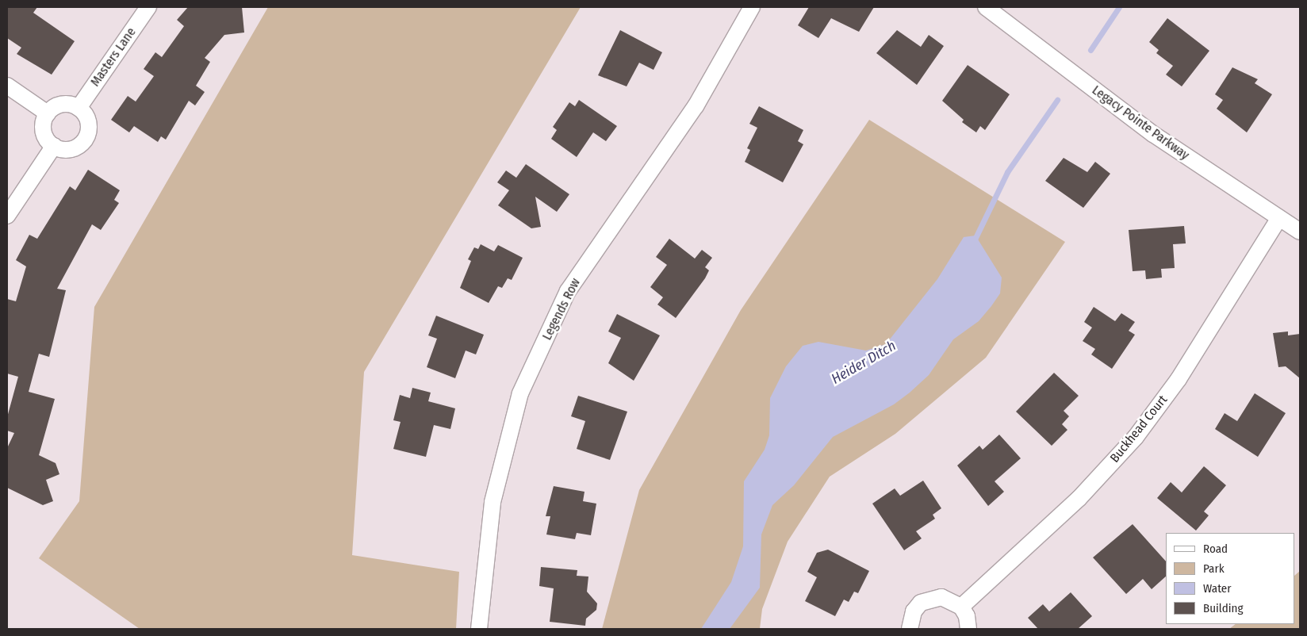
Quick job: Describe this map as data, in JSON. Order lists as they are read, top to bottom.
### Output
{
  "streets": {
    "street": [
      "Masters Lane",
      "Legacy Pointe Parkway",
      "Legends Row",
      "Buckhead Court"
    ]
  },
  "crossings": [
    ["Legacy Pointe Parkway", "Buckhead Court"]
  ],
  "water": ["Heider Ditch"],
  "legend": [
    "Road",
    "Park",
    "Water",
    "Building"
  ]
}
